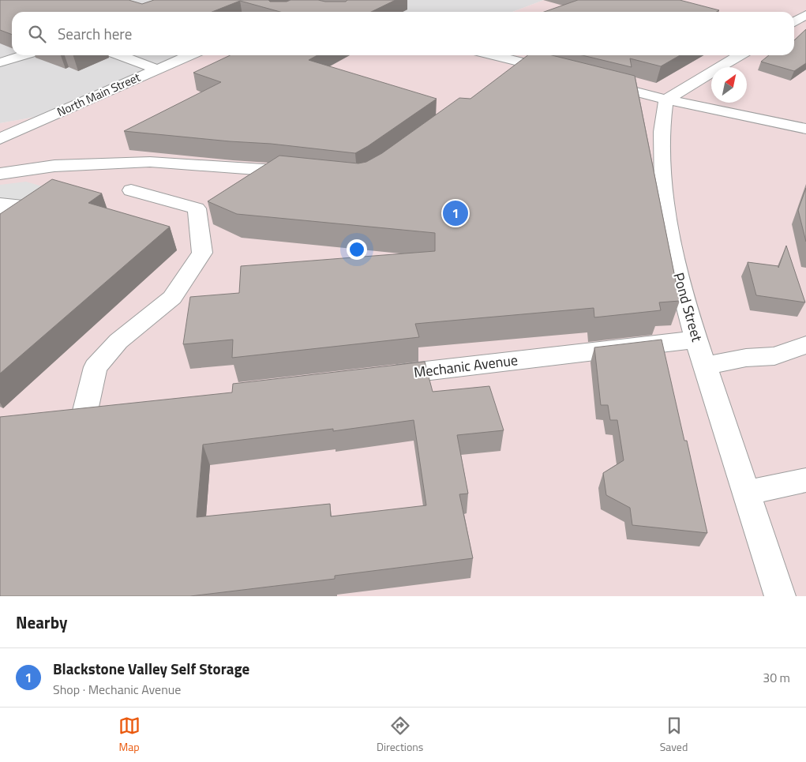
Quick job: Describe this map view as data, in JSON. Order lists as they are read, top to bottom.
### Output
{
  "streets": {
    "street": ["North Main Street", "Pond Street", "Mechanic Avenue"]
  },
  "crossings": [
    ["Pond Street", "Mechanic Avenue"]
  ],
  "north": "top right",
  "page": {
    "search": "Search here",
    "pins": "1",
    "heading": "Nearby",
    "list": [
      {
        "mark": "1",
        "name": "Blackstone Valley Self Storage",
        "note": "Shop · Mechanic Avenue",
        "value": "30 m"
      }
    ],
    "nav": ["Map", "Directions", "Saved"]
  }
}
